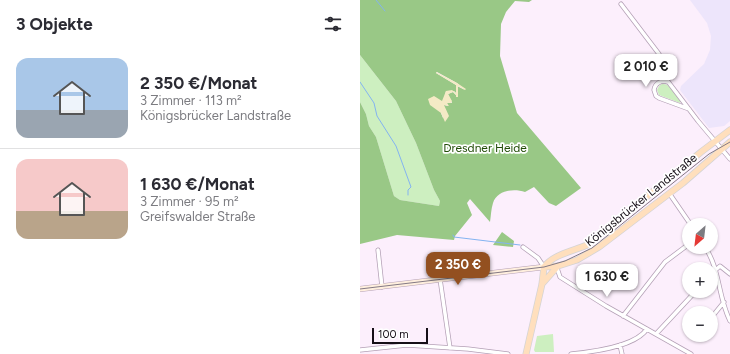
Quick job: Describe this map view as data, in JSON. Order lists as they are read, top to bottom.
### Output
{
  "streets": {
    "main road": ["Königsbrücker Landstraße"]
  },
  "parks": ["Dresdner Heide"],
  "scale_bar": "100 m",
  "north": "bottom left",
  "page": {
    "heading": "3 Objekte",
    "list": [
      {
        "name": "2 350 €/Monat",
        "note": "3 Zimmer · 113 m² · Königsbrücker Landstraße"
      },
      {
        "name": "1 630 €/Monat",
        "note": "3 Zimmer · 95 m² · Greifswalder Straße"
      }
    ],
    "price": ["2 010 €", "2 350 €", "1 630 €"],
    "map_buttons": ["+", "−"],
    "scale": "100 m"
  }
}
